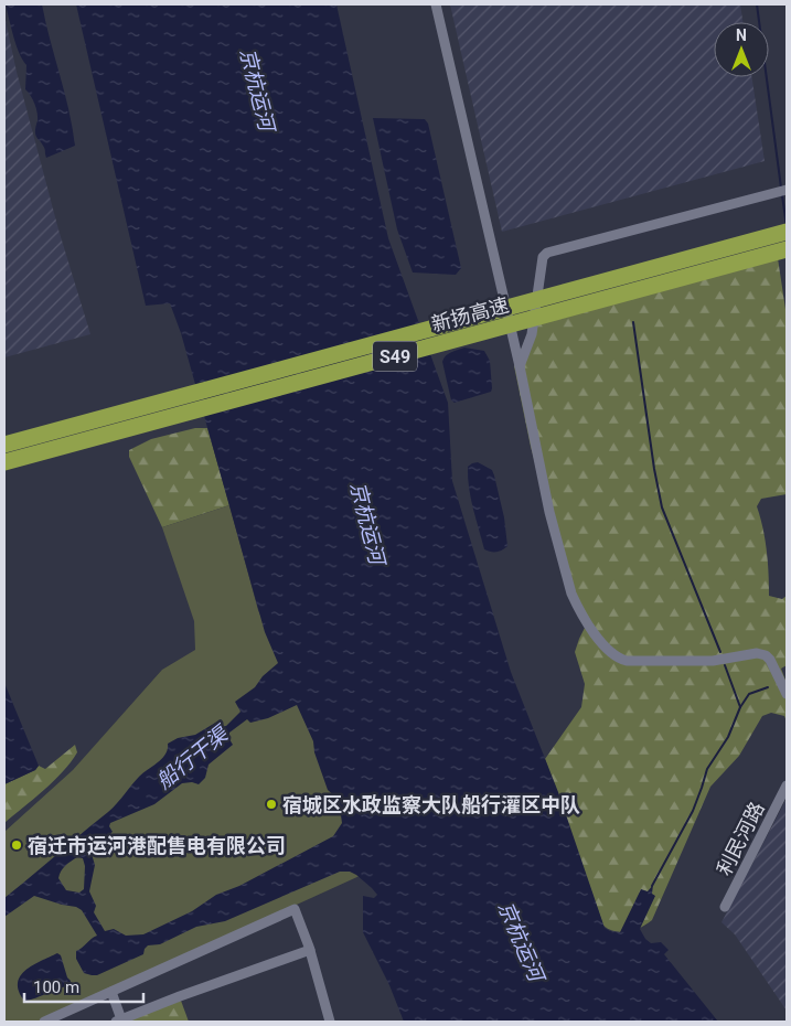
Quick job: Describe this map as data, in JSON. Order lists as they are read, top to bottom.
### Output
{
  "streets": {
    "highway": ["新扬高速", "S49"],
    "street": ["利民河路"]
  },
  "water": ["京杭运河", "船行干渠"],
  "places": ["宿城区水政监察大队船行灌区中队", "宿迁市运河港配售电有限公司"],
  "scale_bar": "100 m",
  "north": "top"
}
